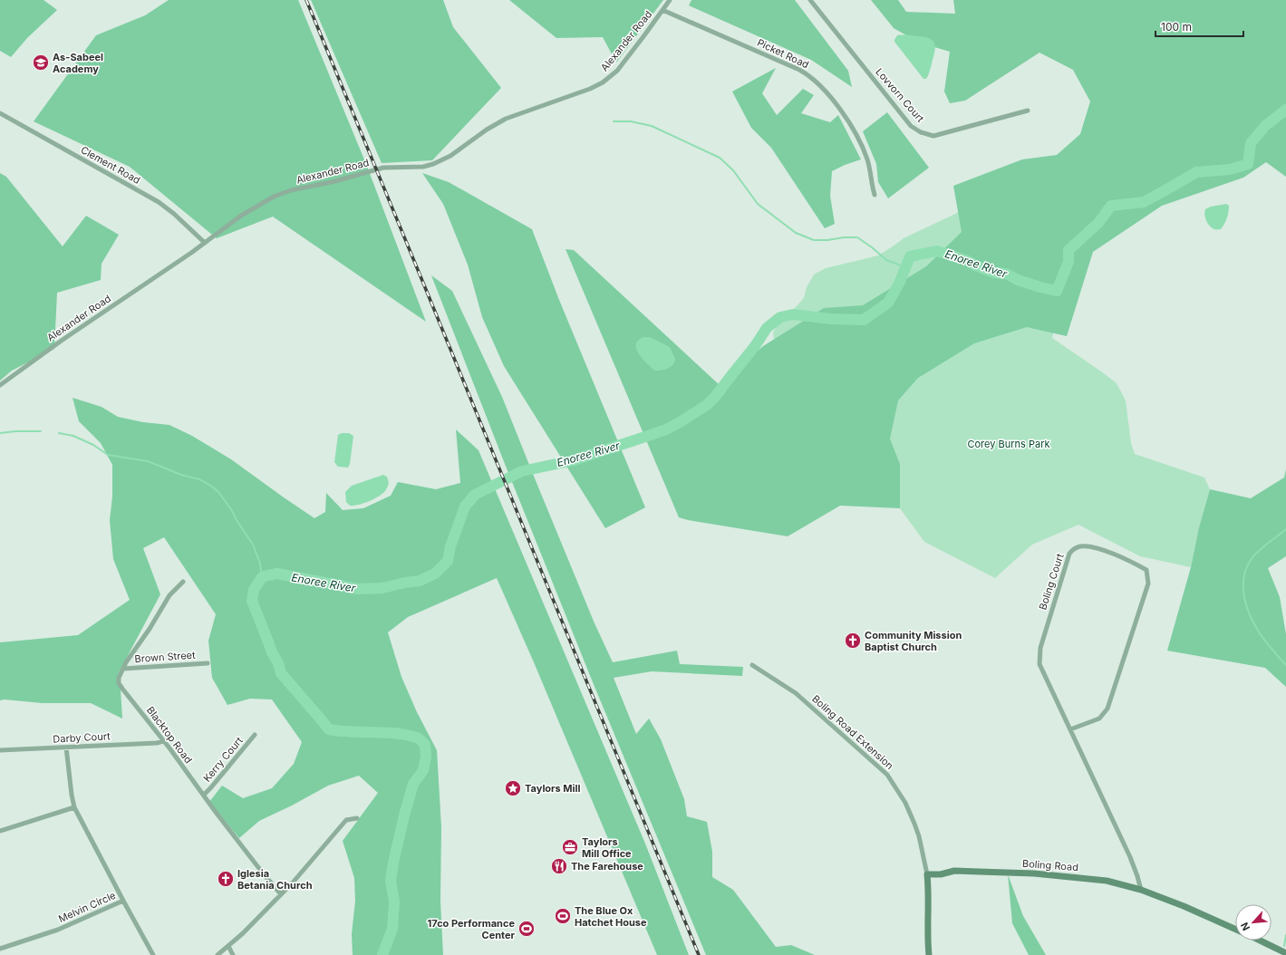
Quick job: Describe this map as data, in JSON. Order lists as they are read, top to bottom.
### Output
{
  "streets": {
    "street": [
      "Alexander Road",
      "Picket Road",
      "Lovvorn Court",
      "Clement Road",
      "Boling Court",
      "Brown Street",
      "Boling Road Extension",
      "Blacktop Road",
      "Darby Court",
      "Kerry Court",
      "Boling Road",
      "Melvin Circle"
    ]
  },
  "crossings": [
    ["Alexander Road", "Picket Road"],
    ["Alexander Road", "Clement Road"],
    ["Boling Court", "Boling Road"],
    ["Brown Street", "Blacktop Road"],
    ["Boling Road Extension", "Boling Road"],
    ["Blacktop Road", "Darby Court"],
    ["Blacktop Road", "Kerry Court"]
  ],
  "water": ["Enoree River"],
  "parks": ["Corey Burns Park"],
  "places": {
    "school or university": ["As-Sabeel Academy"],
    "church": ["Community Mission Baptist Church", "Iglesia Betania Church"],
    "place": ["Taylors Mill"],
    "office": ["Taylors Mill Office"],
    "restaurant": ["The Farehouse"],
    "sports": ["The Blue Ox Hatchet House", "17co Performance Center"]
  },
  "scale_bar": "100 m",
  "north": "bottom left"
}
